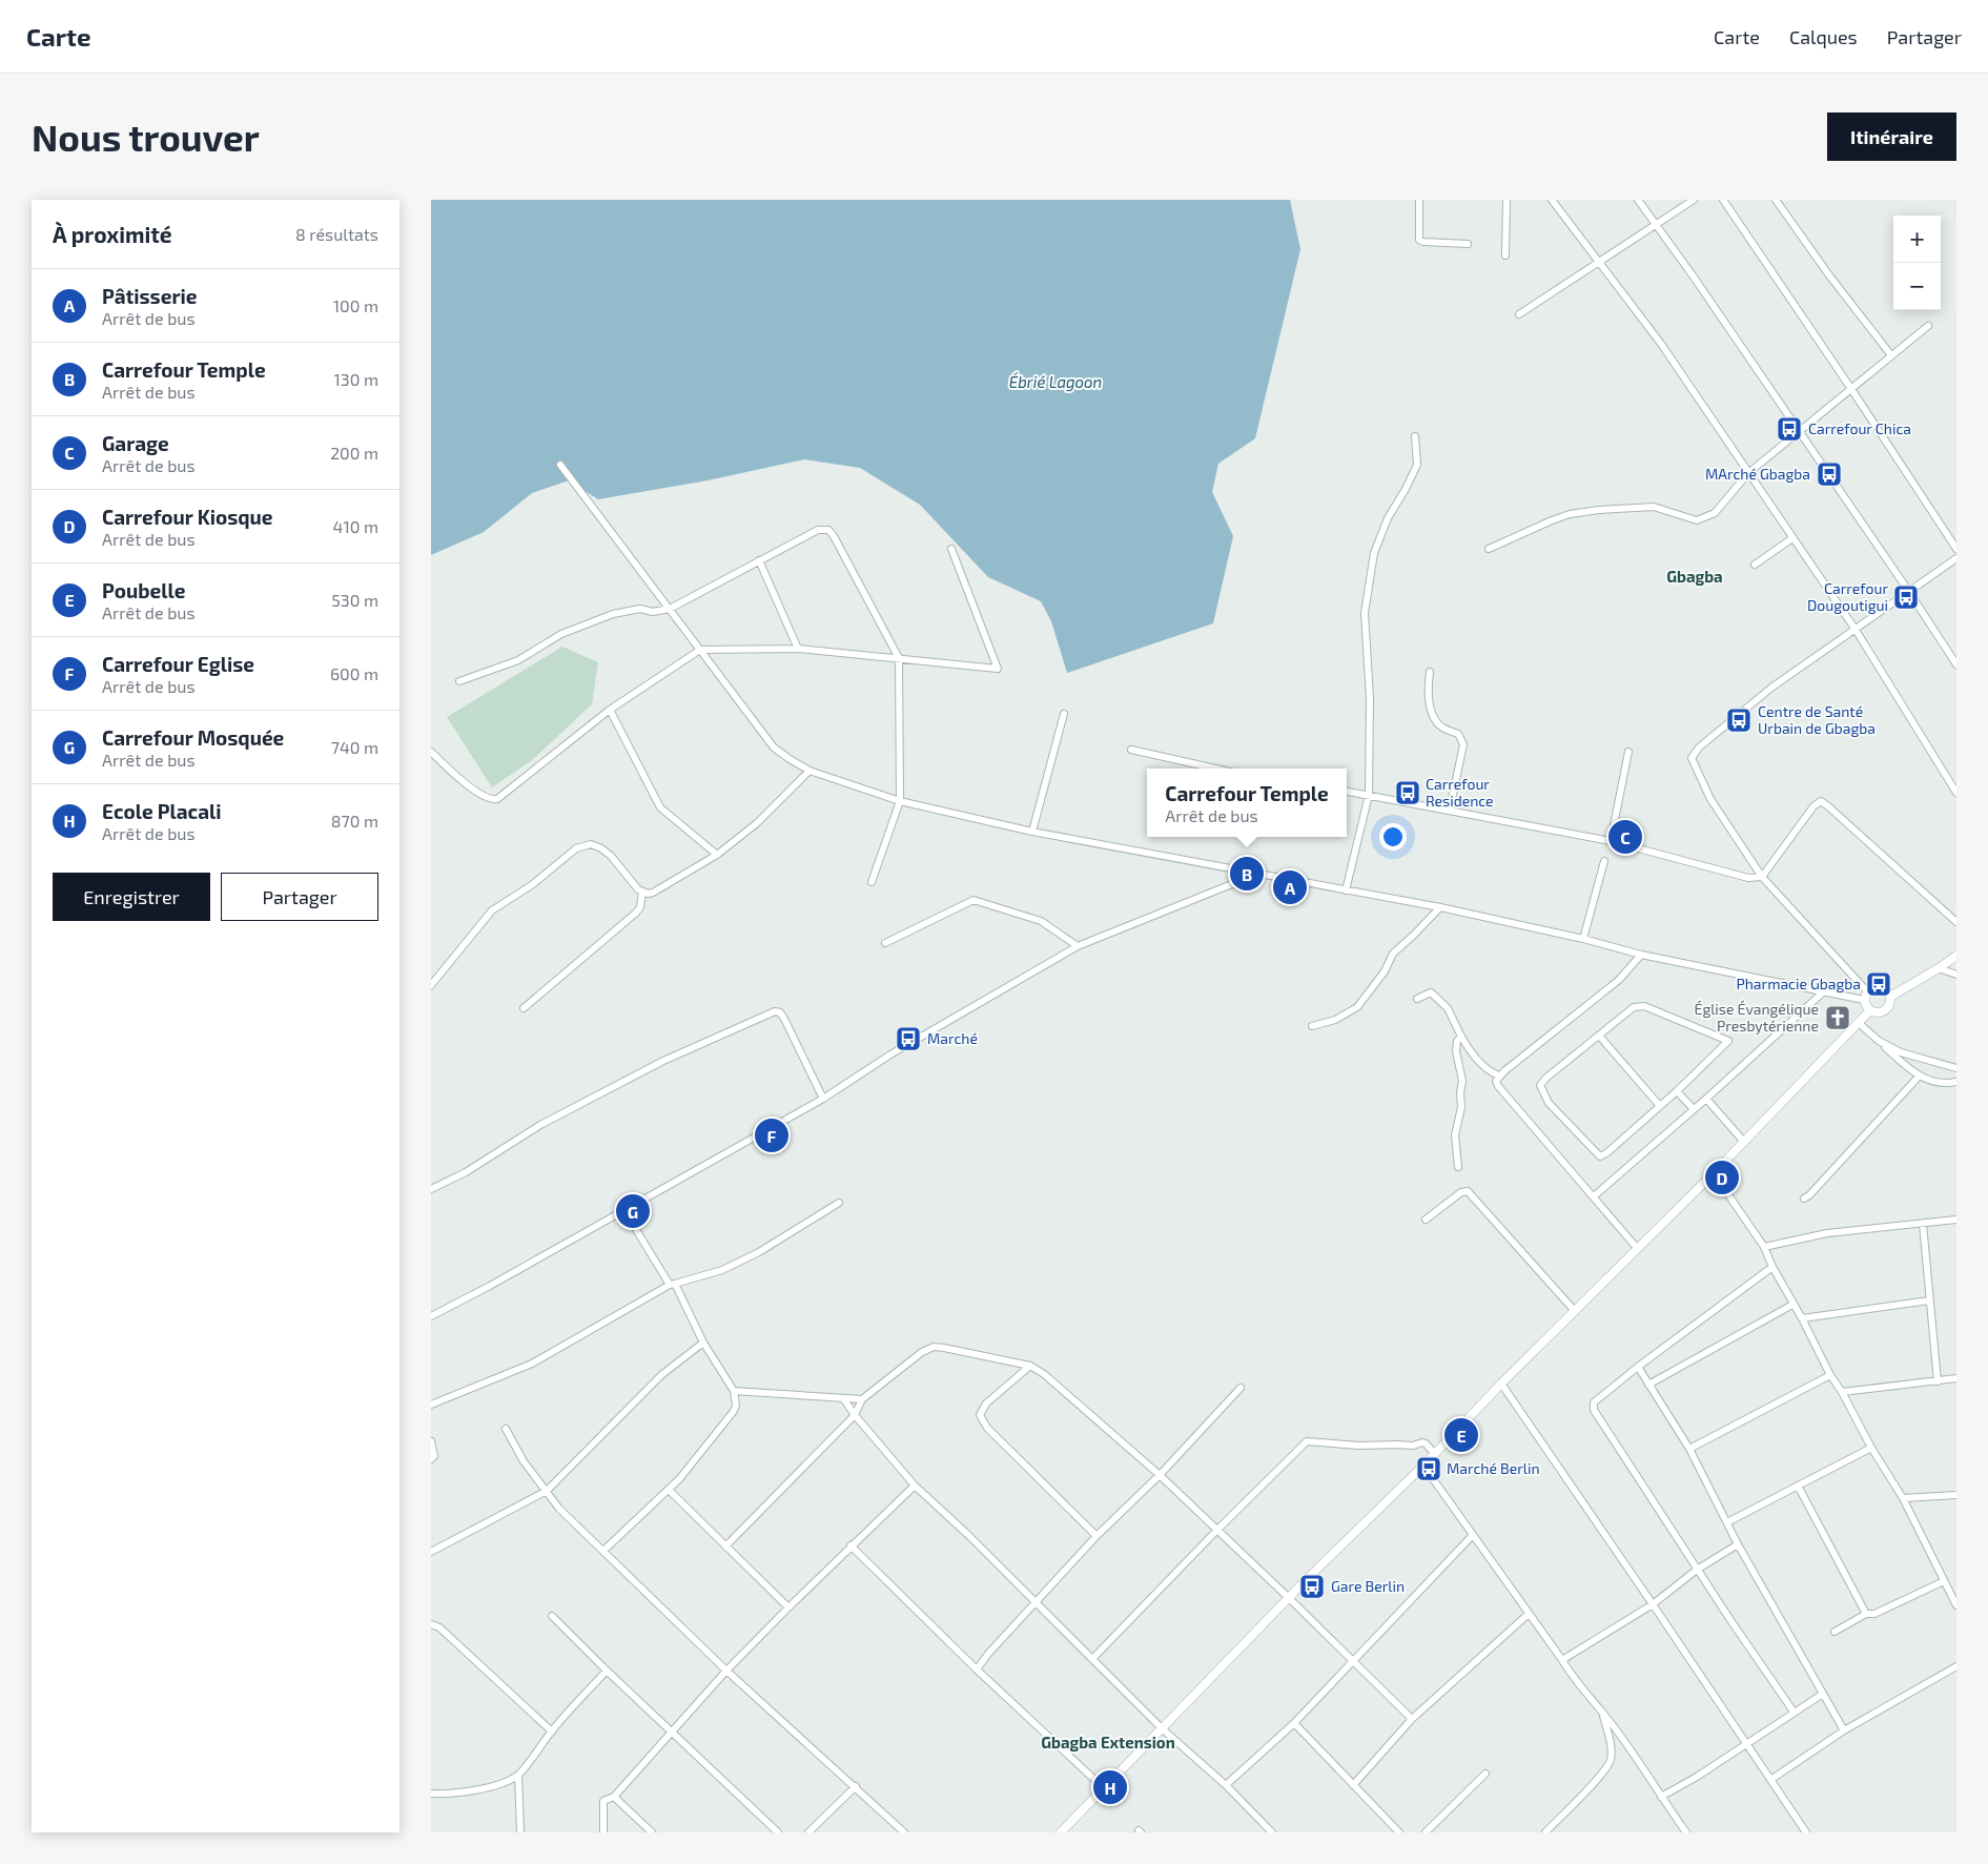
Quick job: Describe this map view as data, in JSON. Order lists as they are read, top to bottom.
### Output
{
  "districts": ["Gbagba", "Gbagba Extension"],
  "water": ["Ébrié Lagoon"],
  "places": {
    "bus stop": [
      "Carrefour Chica",
      "MArché Gbagba",
      "Carrefour Dougoutigui",
      "Centre de Santé Urbain de Gbagba",
      "Carrefour Residence",
      "Pharmacie Gbagba",
      "Marché",
      "Marché Berlin",
      "Gare Berlin"
    ],
    "church": ["Église Évangélique Presbytérienne"]
  },
  "page": {
    "header": "Carte",
    "nav": ["Carte", "Calques", "Partager"],
    "buttons": [
      "Itinéraire",
      ["Enregistrer", "Partager"]
    ],
    "title": "Nous trouver",
    "heading": ["À proximité", "8 résultats"],
    "map_buttons": ["+", "−"],
    "list": [
      {
        "mark": "A",
        "name": "Pâtisserie",
        "note": "Arrêt de bus",
        "value": "100 m"
      },
      {
        "mark": "B",
        "name": "Carrefour Temple",
        "note": "Arrêt de bus",
        "value": "130 m"
      },
      {
        "mark": "C",
        "name": "Garage",
        "note": "Arrêt de bus",
        "value": "200 m"
      },
      {
        "mark": "D",
        "name": "Carrefour Kiosque",
        "note": "Arrêt de bus",
        "value": "410 m"
      },
      {
        "mark": "E",
        "name": "Poubelle",
        "note": "Arrêt de bus",
        "value": "530 m"
      },
      {
        "mark": "F",
        "name": "Carrefour Eglise",
        "note": "Arrêt de bus",
        "value": "600 m"
      },
      {
        "mark": "G",
        "name": "Carrefour Mosquée",
        "note": "Arrêt de bus",
        "value": "740 m"
      },
      {
        "mark": "H",
        "name": "Ecole Placali",
        "note": "Arrêt de bus",
        "value": "870 m"
      }
    ],
    "popup": ["Carrefour Temple", "Arrêt de bus"],
    "pins": [
      "C",
      "B",
      "A",
      "F",
      "D",
      "G",
      "E",
      "H"
    ]
  }
}
